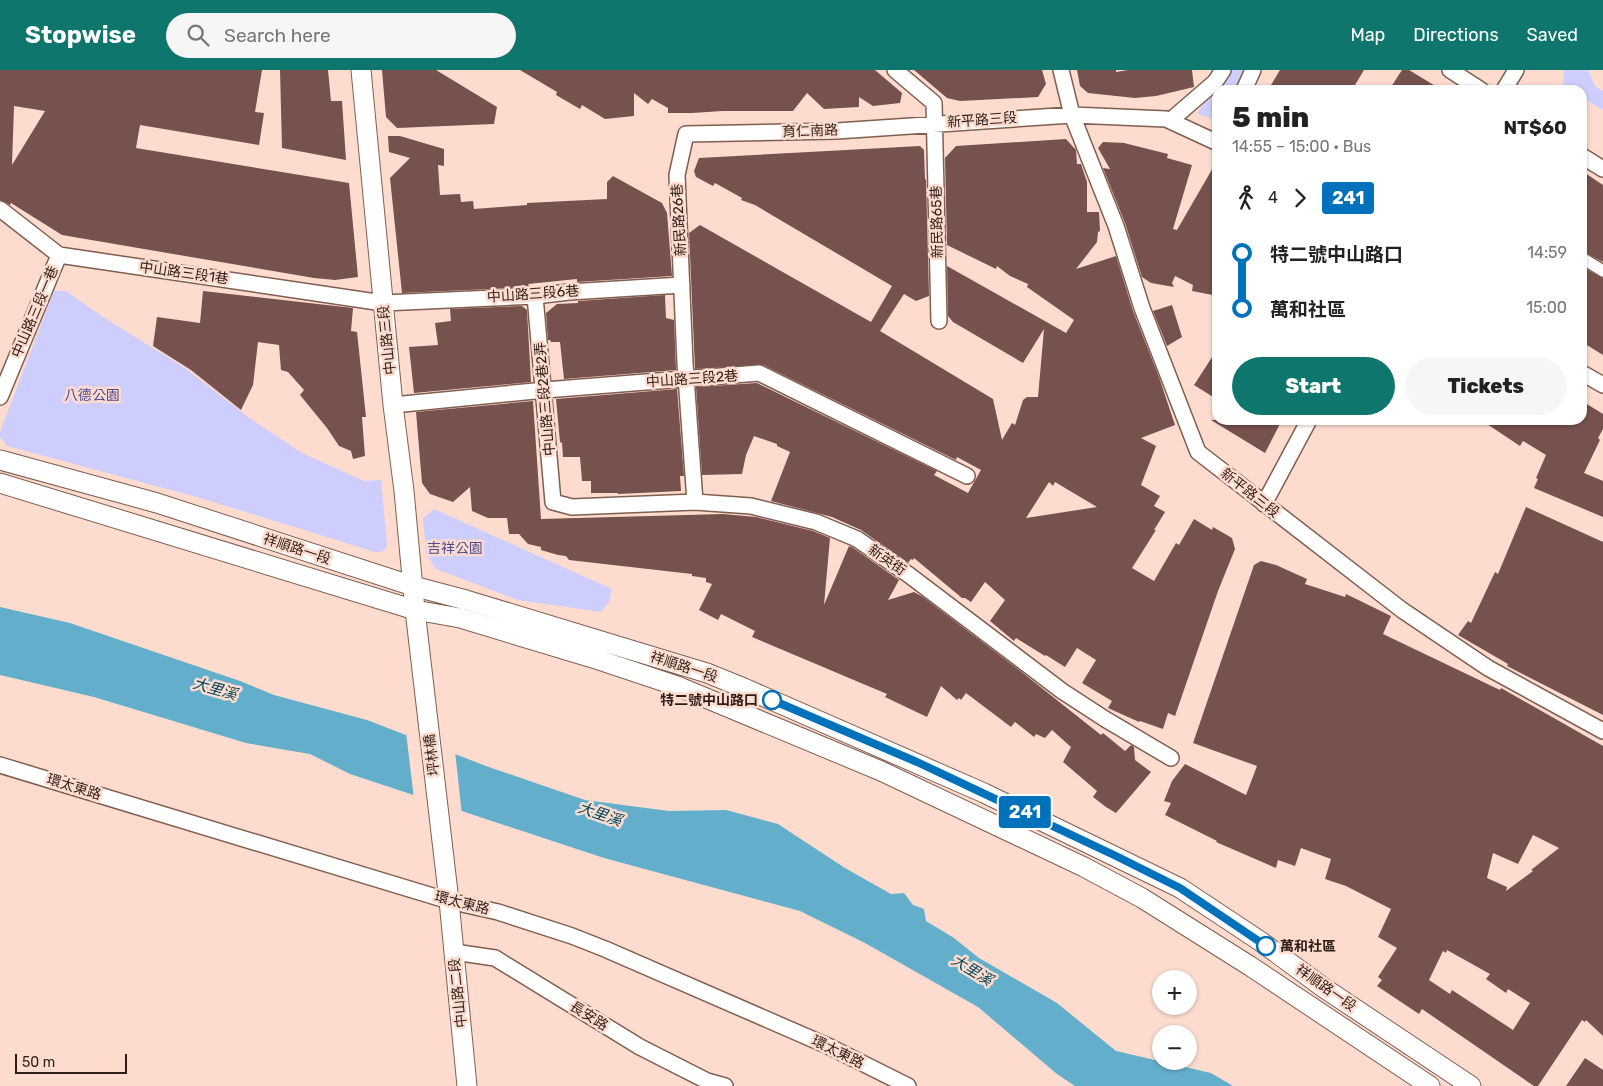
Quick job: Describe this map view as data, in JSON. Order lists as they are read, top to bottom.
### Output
{
  "streets": {
    "street": [
      "新平路三段",
      "育仁南路",
      "新民路26巷",
      "新民路65巷",
      "中山路三段1巷",
      "中山路三段6巷",
      "中山路三段一巷",
      "中山路三段",
      "中山路三段2巷",
      "中山路三段2巷2弄",
      "祥順路一段",
      "新英街",
      "坪林橋",
      "環太東路",
      "中山路二段",
      "長安路"
    ]
  },
  "crossings": [
    ["新平路三段", "育仁南路"],
    ["新平路三段", "新民路65巷"],
    ["育仁南路", "新民路26巷"],
    ["育仁南路", "新民路65巷"],
    ["新民路26巷", "中山路三段6巷"],
    ["新民路26巷", "中山路三段2巷"],
    ["新民路26巷", "新英街"],
    ["中山路三段1巷", "中山路三段6巷"],
    ["中山路三段1巷", "中山路三段一巷"],
    ["中山路三段1巷", "中山路三段"],
    ["中山路三段6巷", "中山路三段"],
    ["中山路三段6巷", "中山路三段2巷2弄"],
    ["中山路三段", "中山路三段2巷"],
    ["中山路三段", "祥順路一段"],
    ["中山路三段", "坪林橋"],
    ["中山路三段2巷", "中山路三段2巷2弄"],
    ["中山路三段2巷2弄", "新英街"],
    ["祥順路一段", "坪林橋"],
    ["坪林橋", "環太東路"],
    ["坪林橋", "中山路二段"],
    ["環太東路", "中山路二段"],
    ["中山路二段", "長安路"]
  ],
  "water": ["大里溪"],
  "parks": ["八德公園", "吉祥公園"],
  "places": ["特二號中山路口", "萬和社區"],
  "lines": ["bus line 241"],
  "scale_bar": "50 m",
  "page": {
    "header": "Stopwise",
    "search": "Search here",
    "nav": ["Map", "Directions", "Saved"],
    "on_map": "241",
    "heading": ["5 min", "14:55 – 15:00 · Bus", "NT$60"],
    "legs": ["4", "241"],
    "list": [
      {
        "name": "特二號中山路口",
        "value": "14:59"
      },
      {
        "name": "萬和社區",
        "value": "15:00"
      }
    ],
    "buttons": ["Start", "Tickets"],
    "map_buttons": ["+", "−"],
    "scale": "50 m"
  }
}
